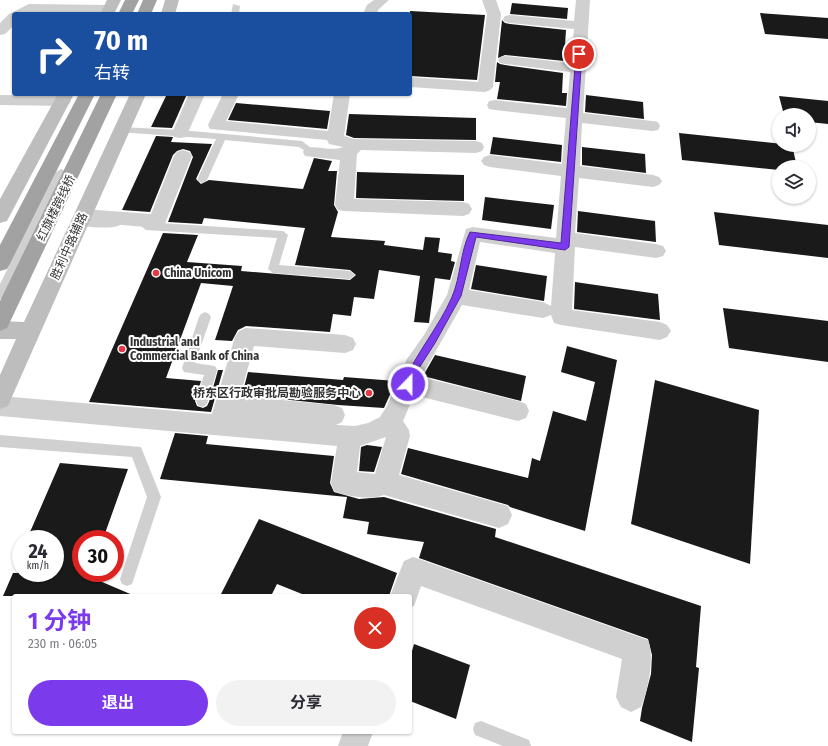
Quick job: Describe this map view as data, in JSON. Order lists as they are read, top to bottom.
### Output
{
  "streets": {
    "highway": ["红旗楼跨线桥"],
    "main road": ["胜利中路辅路"]
  },
  "places": ["China Unicom", "Industrial and Commercial Bank of China", "桥东区行政审批局勘验服务中心"],
  "page": {
    "turn": ["70 m", "右转"],
    "speed": "24 km/h",
    "limit": "30",
    "heading": ["1 分钟", "230 m · 06:05"],
    "buttons": ["退出", "分享"]
  }
}
